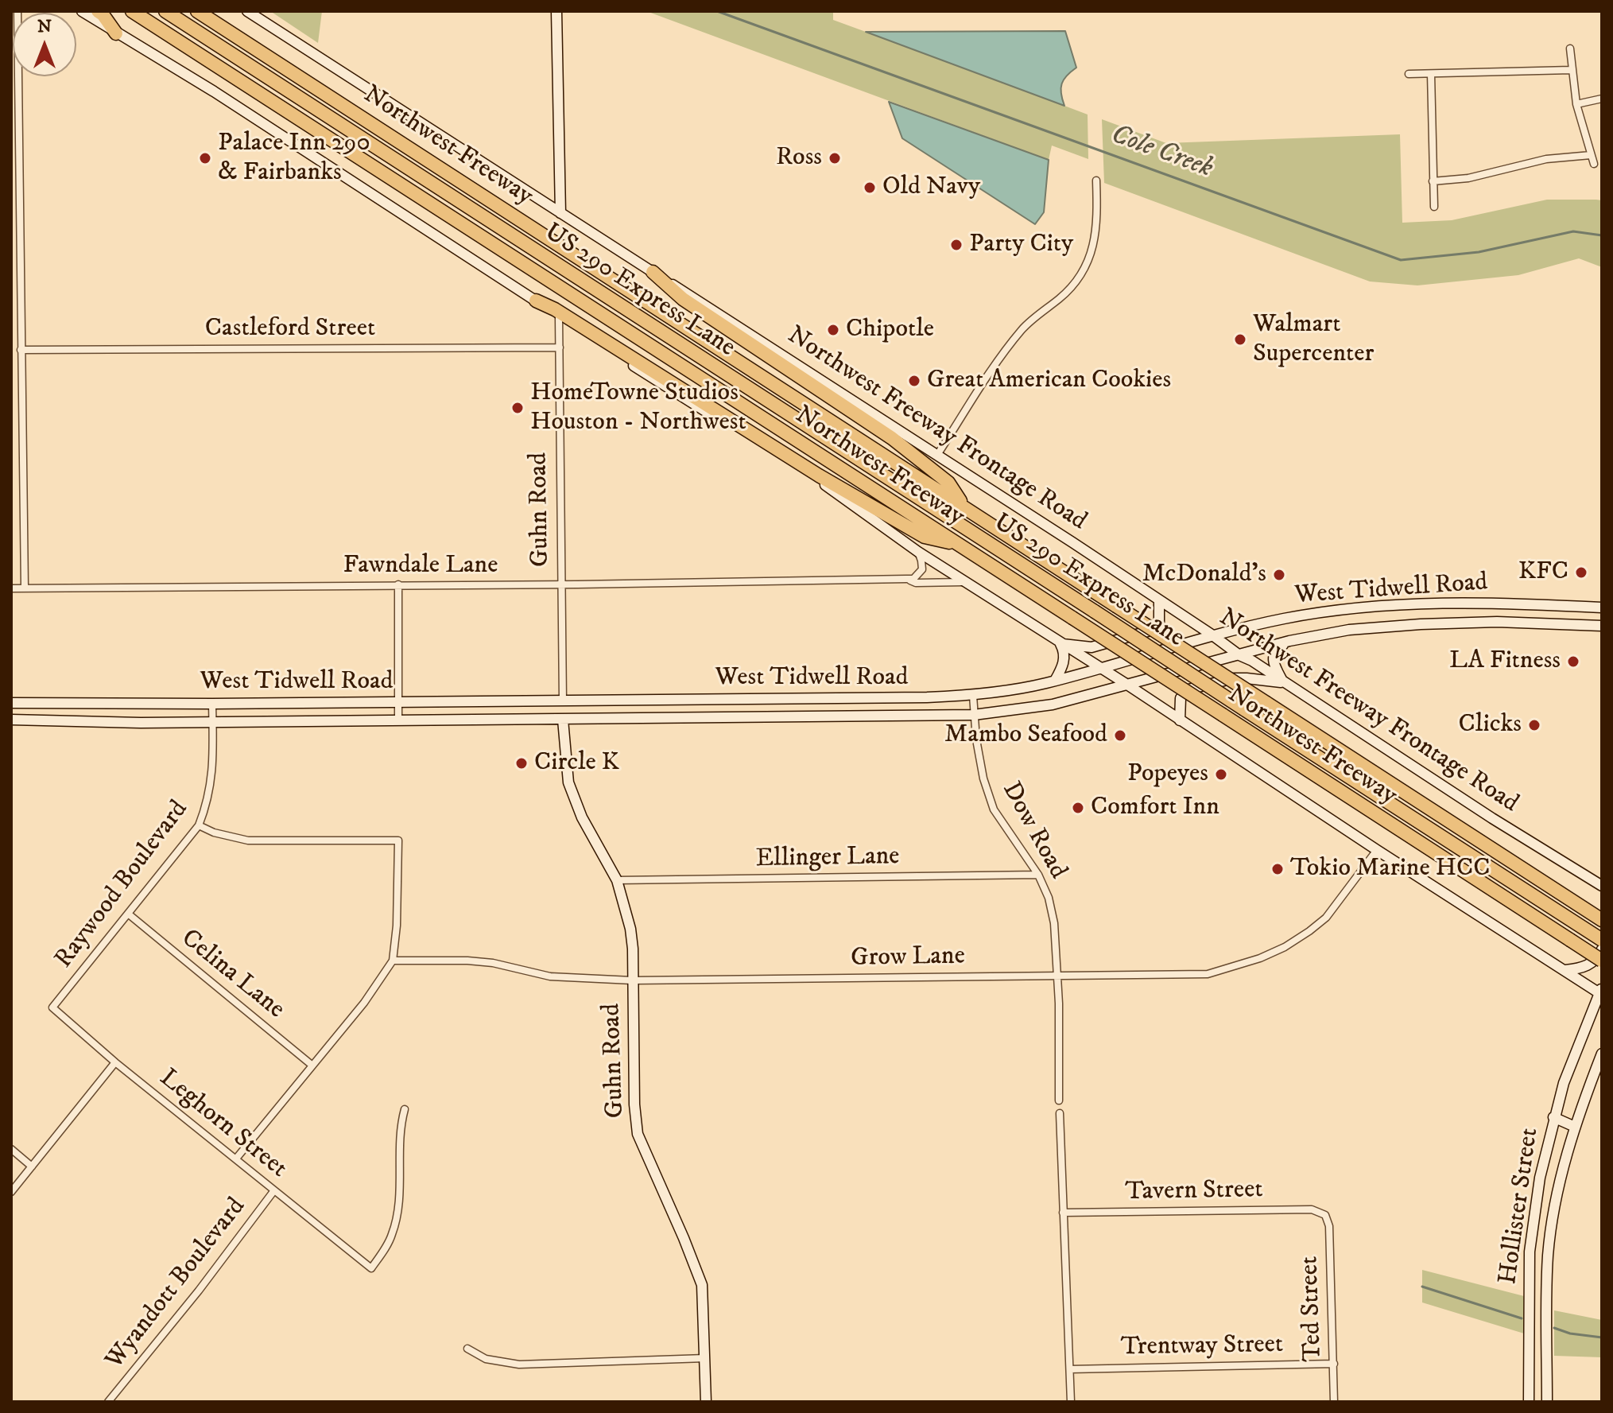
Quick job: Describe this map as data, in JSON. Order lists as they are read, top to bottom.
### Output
{
  "streets": {
    "highway": ["Northwest Freeway", "US 290 Express Lane"],
    "main road": [
      "Northwest Freeway Frontage Road",
      "Guhn Road",
      "West Tidwell Road",
      "Hollister Street"
    ],
    "street": [
      "Castleford Street",
      "Fawndale Lane",
      "Dow Road",
      "Ellinger Lane",
      "Raywood Boulevard",
      "Grow Lane",
      "Celina Lane",
      "Leghorn Street",
      "Tavern Street",
      "Wyandott Boulevard",
      "Ted Street",
      "Trentway Street"
    ]
  },
  "crossings": [
    ["Castleford Street", "Guhn Road"],
    ["Northwest Freeway Frontage Road", "West Tidwell Road"],
    ["Guhn Road", "Fawndale Lane"],
    ["Guhn Road", "West Tidwell Road"],
    ["Guhn Road", "Ellinger Lane"],
    ["Guhn Road", "Grow Lane"],
    ["West Tidwell Road", "Dow Road"],
    ["West Tidwell Road", "Raywood Boulevard"],
    ["Dow Road", "Ellinger Lane"],
    ["Dow Road", "Grow Lane"],
    ["Raywood Boulevard", "Celina Lane"],
    ["Raywood Boulevard", "Leghorn Street"],
    ["Raywood Boulevard", "Wyandott Boulevard"],
    ["Grow Lane", "Wyandott Boulevard"],
    ["Celina Lane", "Wyandott Boulevard"],
    ["Leghorn Street", "Wyandott Boulevard"],
    ["Tavern Street", "Ted Street"],
    ["Ted Street", "Trentway Street"]
  ],
  "water": ["Cole Creek"],
  "places": [
    "Palace Inn 290 & Fairbanks",
    "Ross",
    "Old Navy",
    "Party City",
    "Chipotle",
    "Walmart Supercenter",
    "Great American Cookies",
    "HomeTowne Studios Houston - Northwest",
    "KFC",
    "McDonald's",
    "LA Fitness",
    "Clicks",
    "Mambo Seafood",
    "Circle K",
    "Popeyes",
    "Comfort Inn",
    "Tokio Marine HCC"
  ],
  "north": "top"
}
